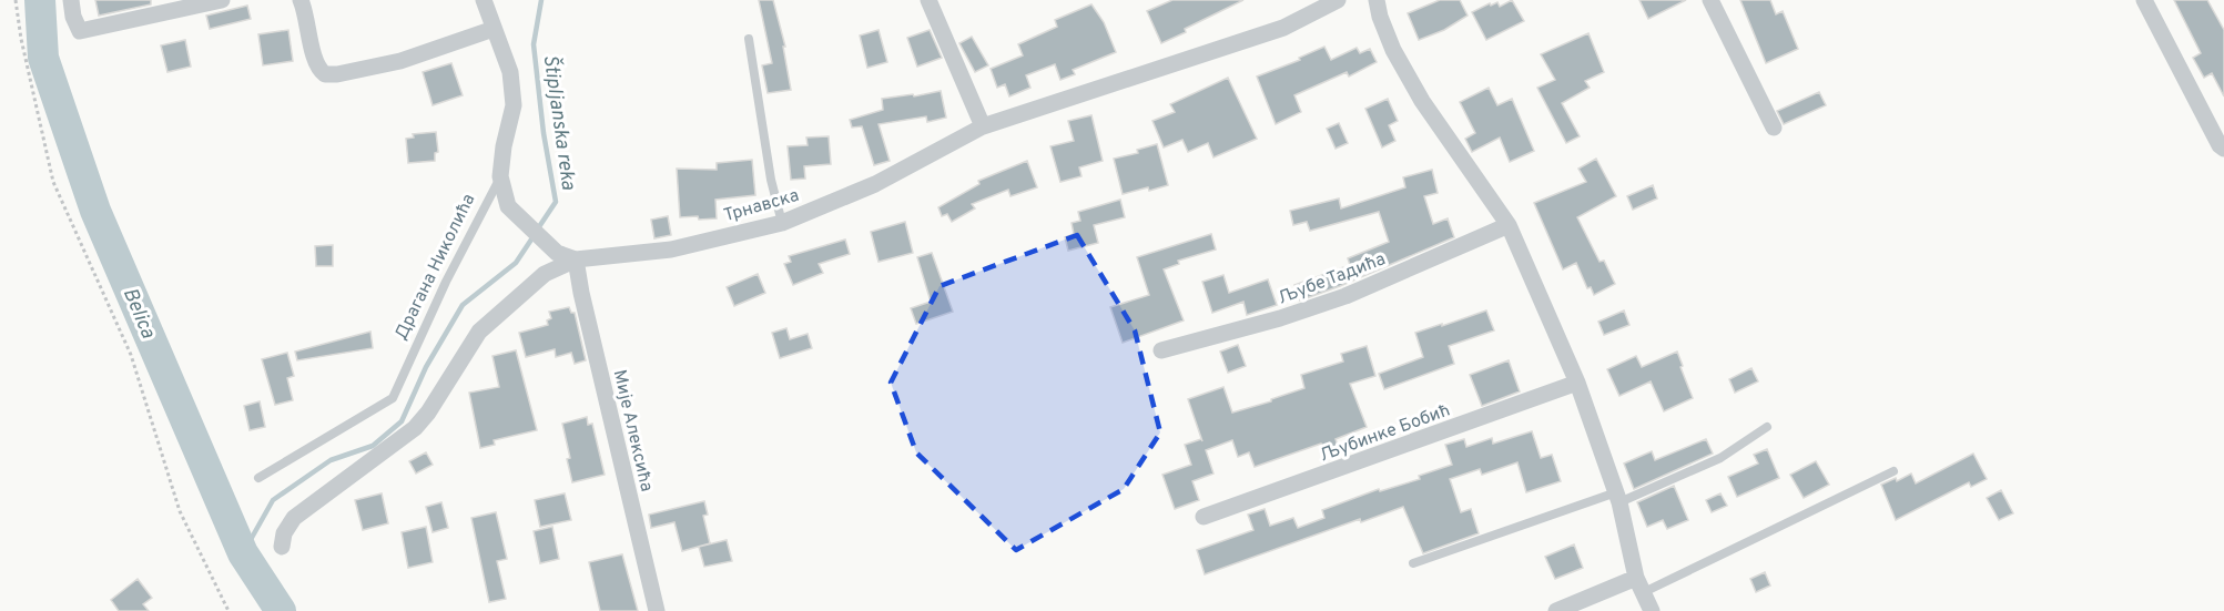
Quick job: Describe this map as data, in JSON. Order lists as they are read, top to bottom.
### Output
{
  "streets": {
    "street": [
      "Трнавска",
      "Драгана Николића",
      "Љубе Тадића",
      "Мије Алексића",
      "Љубинке Бобић"
    ]
  },
  "crossings": [
    ["Трнавска", "Мије Алексића"]
  ],
  "water": ["Štipljanska reka", "Belica"]
}
